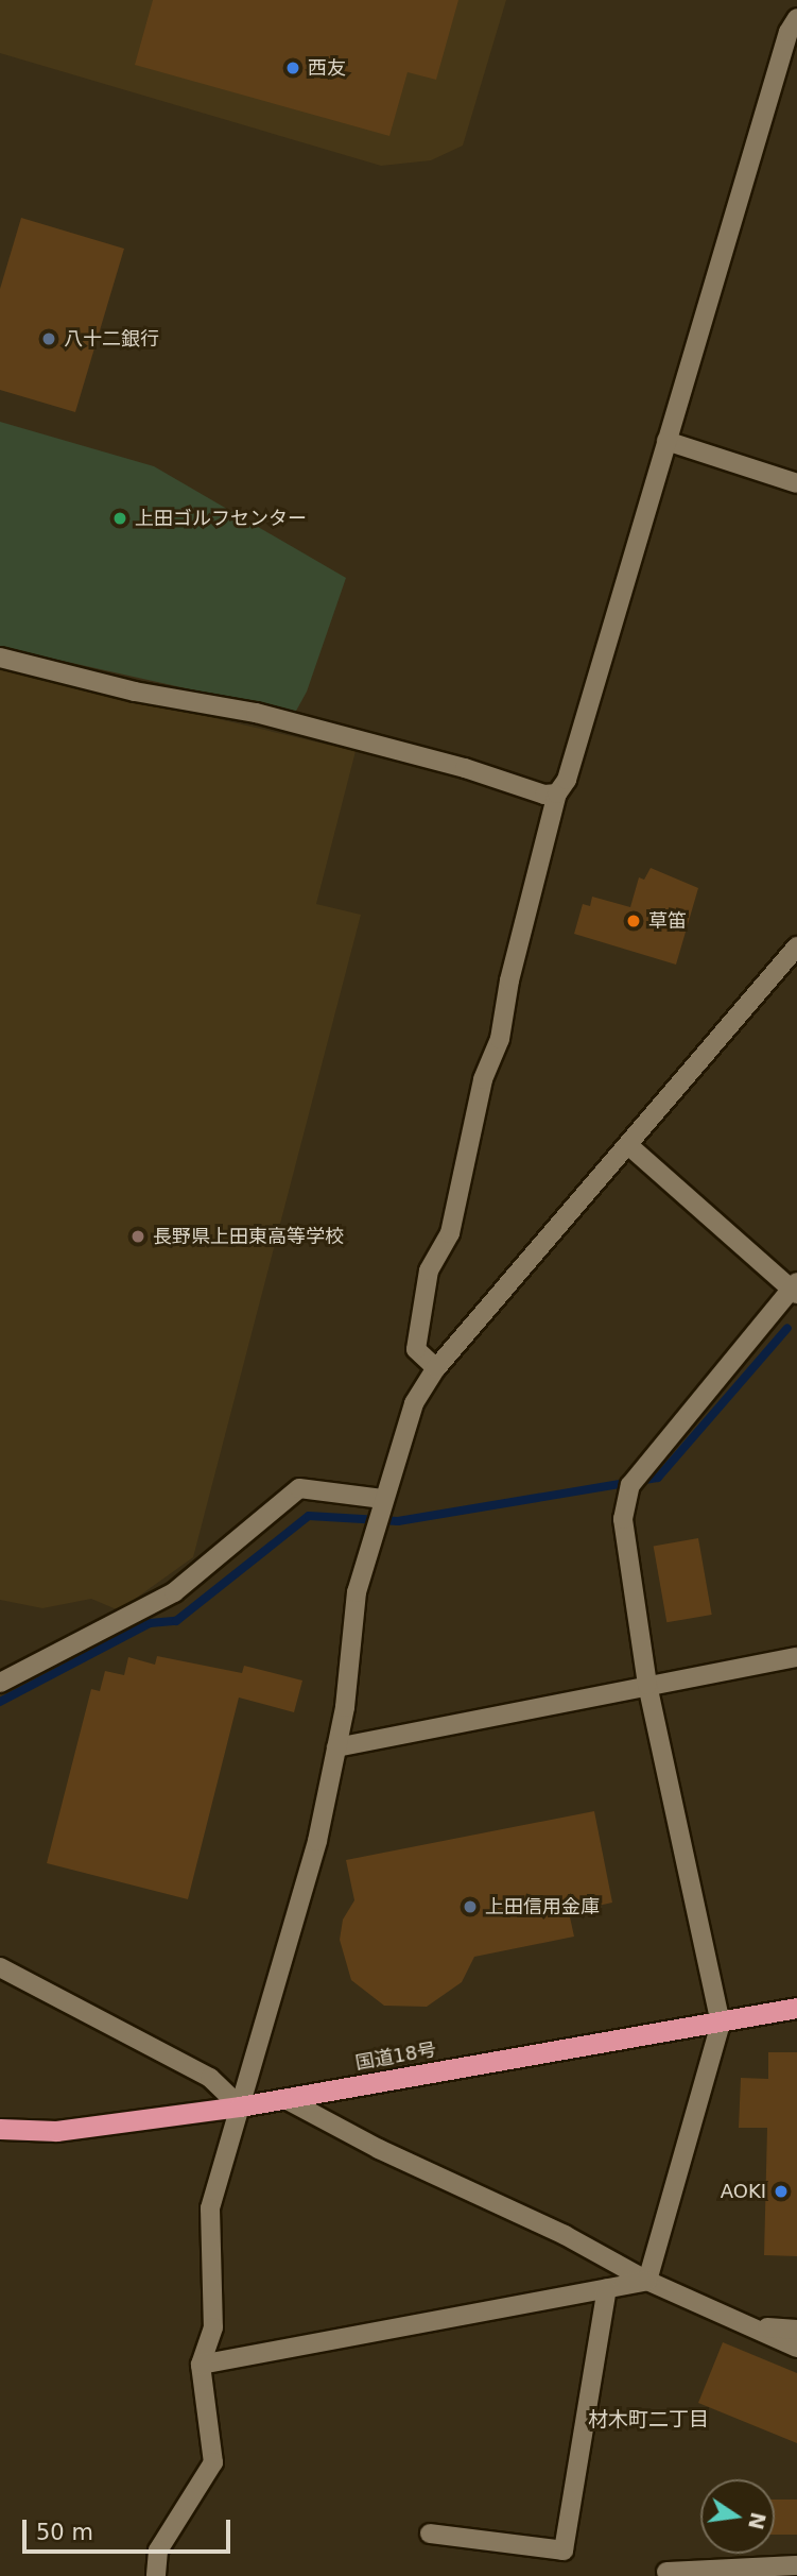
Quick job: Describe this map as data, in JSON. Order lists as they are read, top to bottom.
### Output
{
  "streets": {
    "highway": ["国道18号"]
  },
  "districts": ["材木町二丁目"],
  "places": [
    "西友",
    "八十二銀行",
    "上田ゴルフセンター",
    "草笛",
    "長野県上田東高等学校",
    "上田信用金庫",
    "AOKI"
  ],
  "scale_bar": "50 m",
  "north": "right"
}
